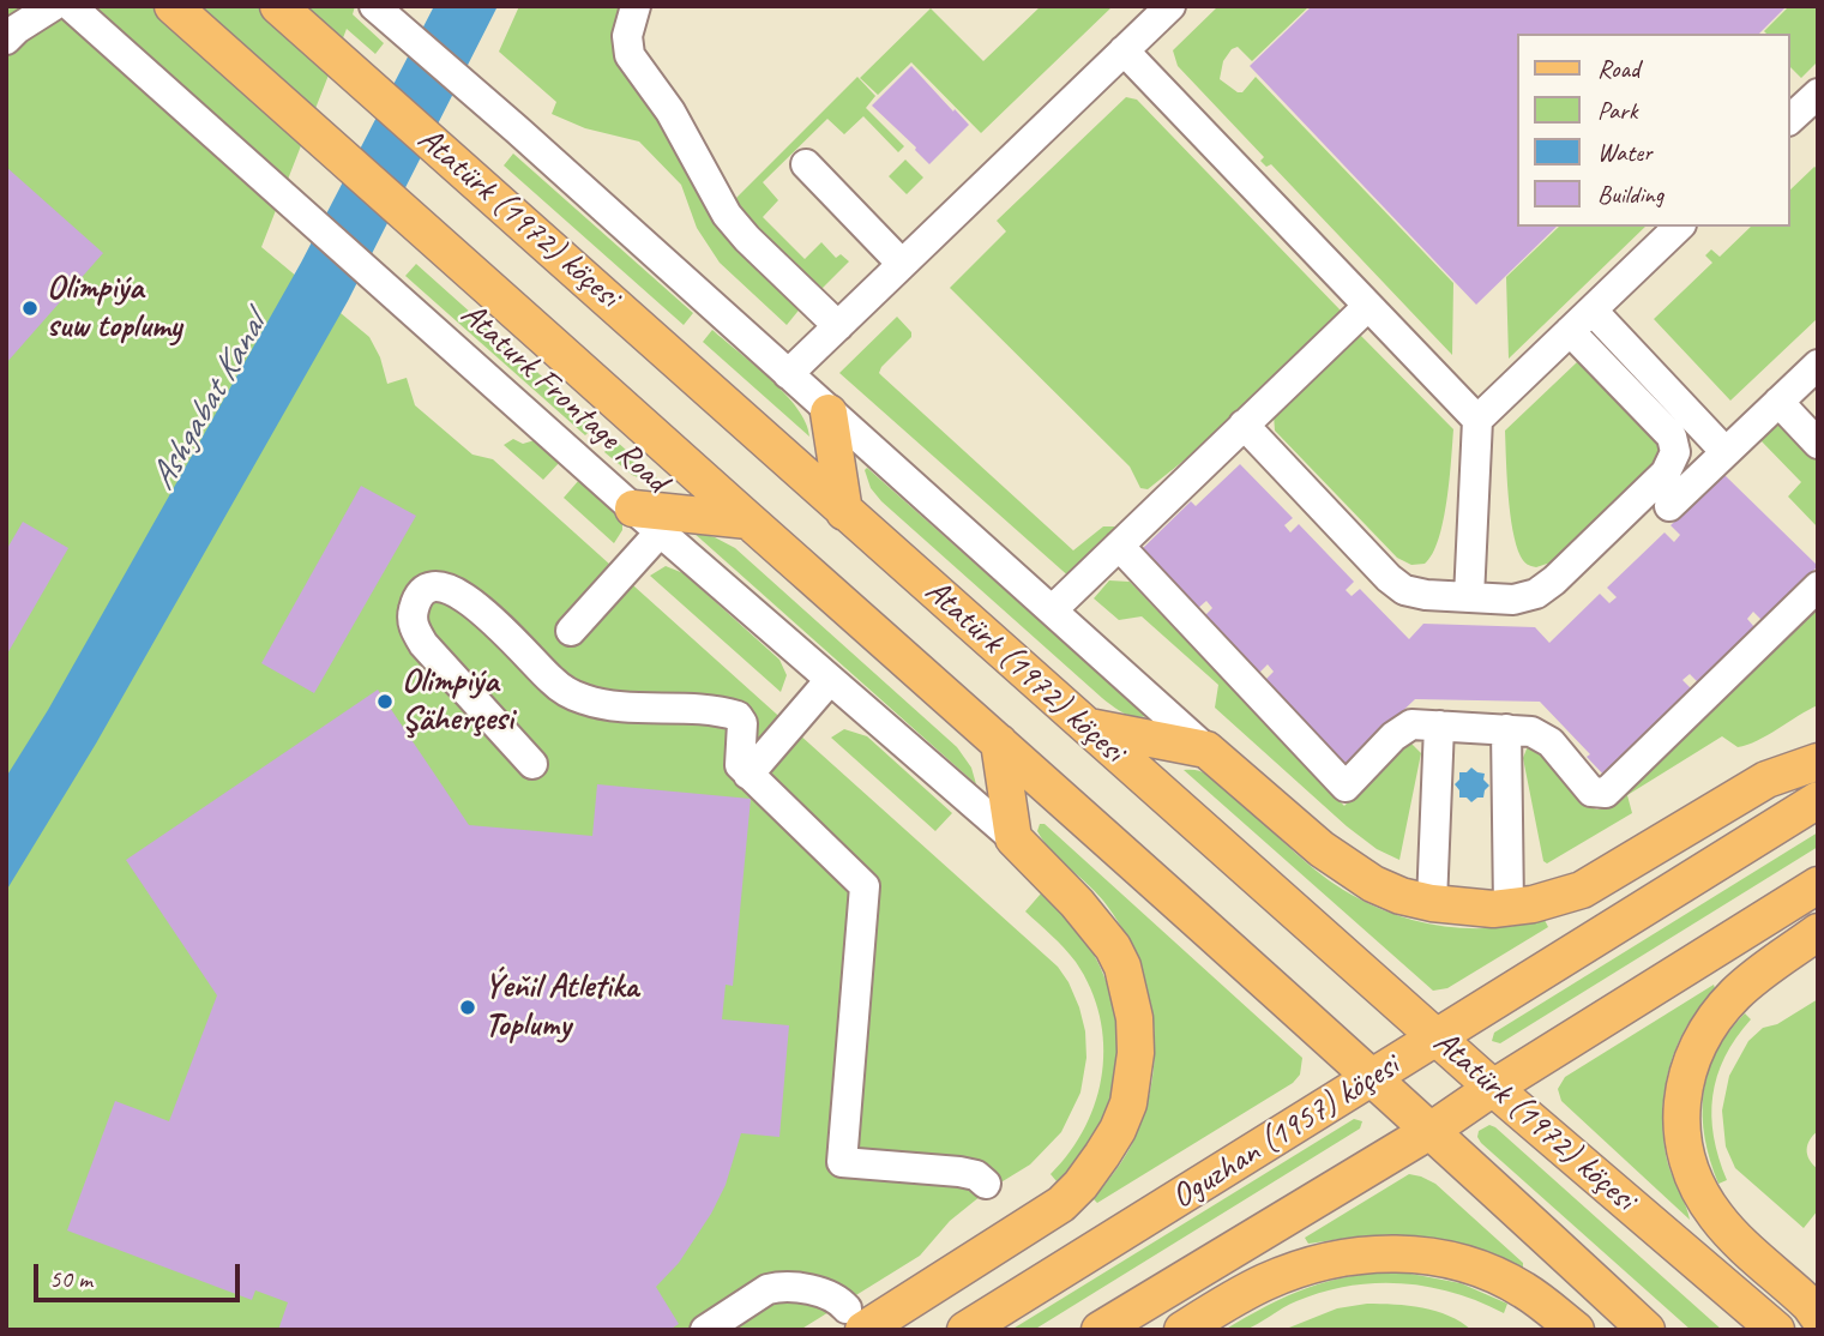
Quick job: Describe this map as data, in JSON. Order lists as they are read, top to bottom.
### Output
{
  "streets": {
    "main road": ["Atatürk (1972) köçesi", "Oguzhan (1957) köçesi"],
    "street": ["Ataturk Frontage Road"]
  },
  "crossings": [
    ["Atatürk (1972) köçesi", "Oguzhan (1957) köçesi"]
  ],
  "water": ["Ashgabat Kanal"],
  "places": ["Olimpiýa suw toplumy", "Olimpiýa Şäherçesi", "Ýeňil Atletika Toplumy"],
  "legend": [
    "Road",
    "Park",
    "Water",
    "Building"
  ],
  "scale_bar": "50 m"
}
